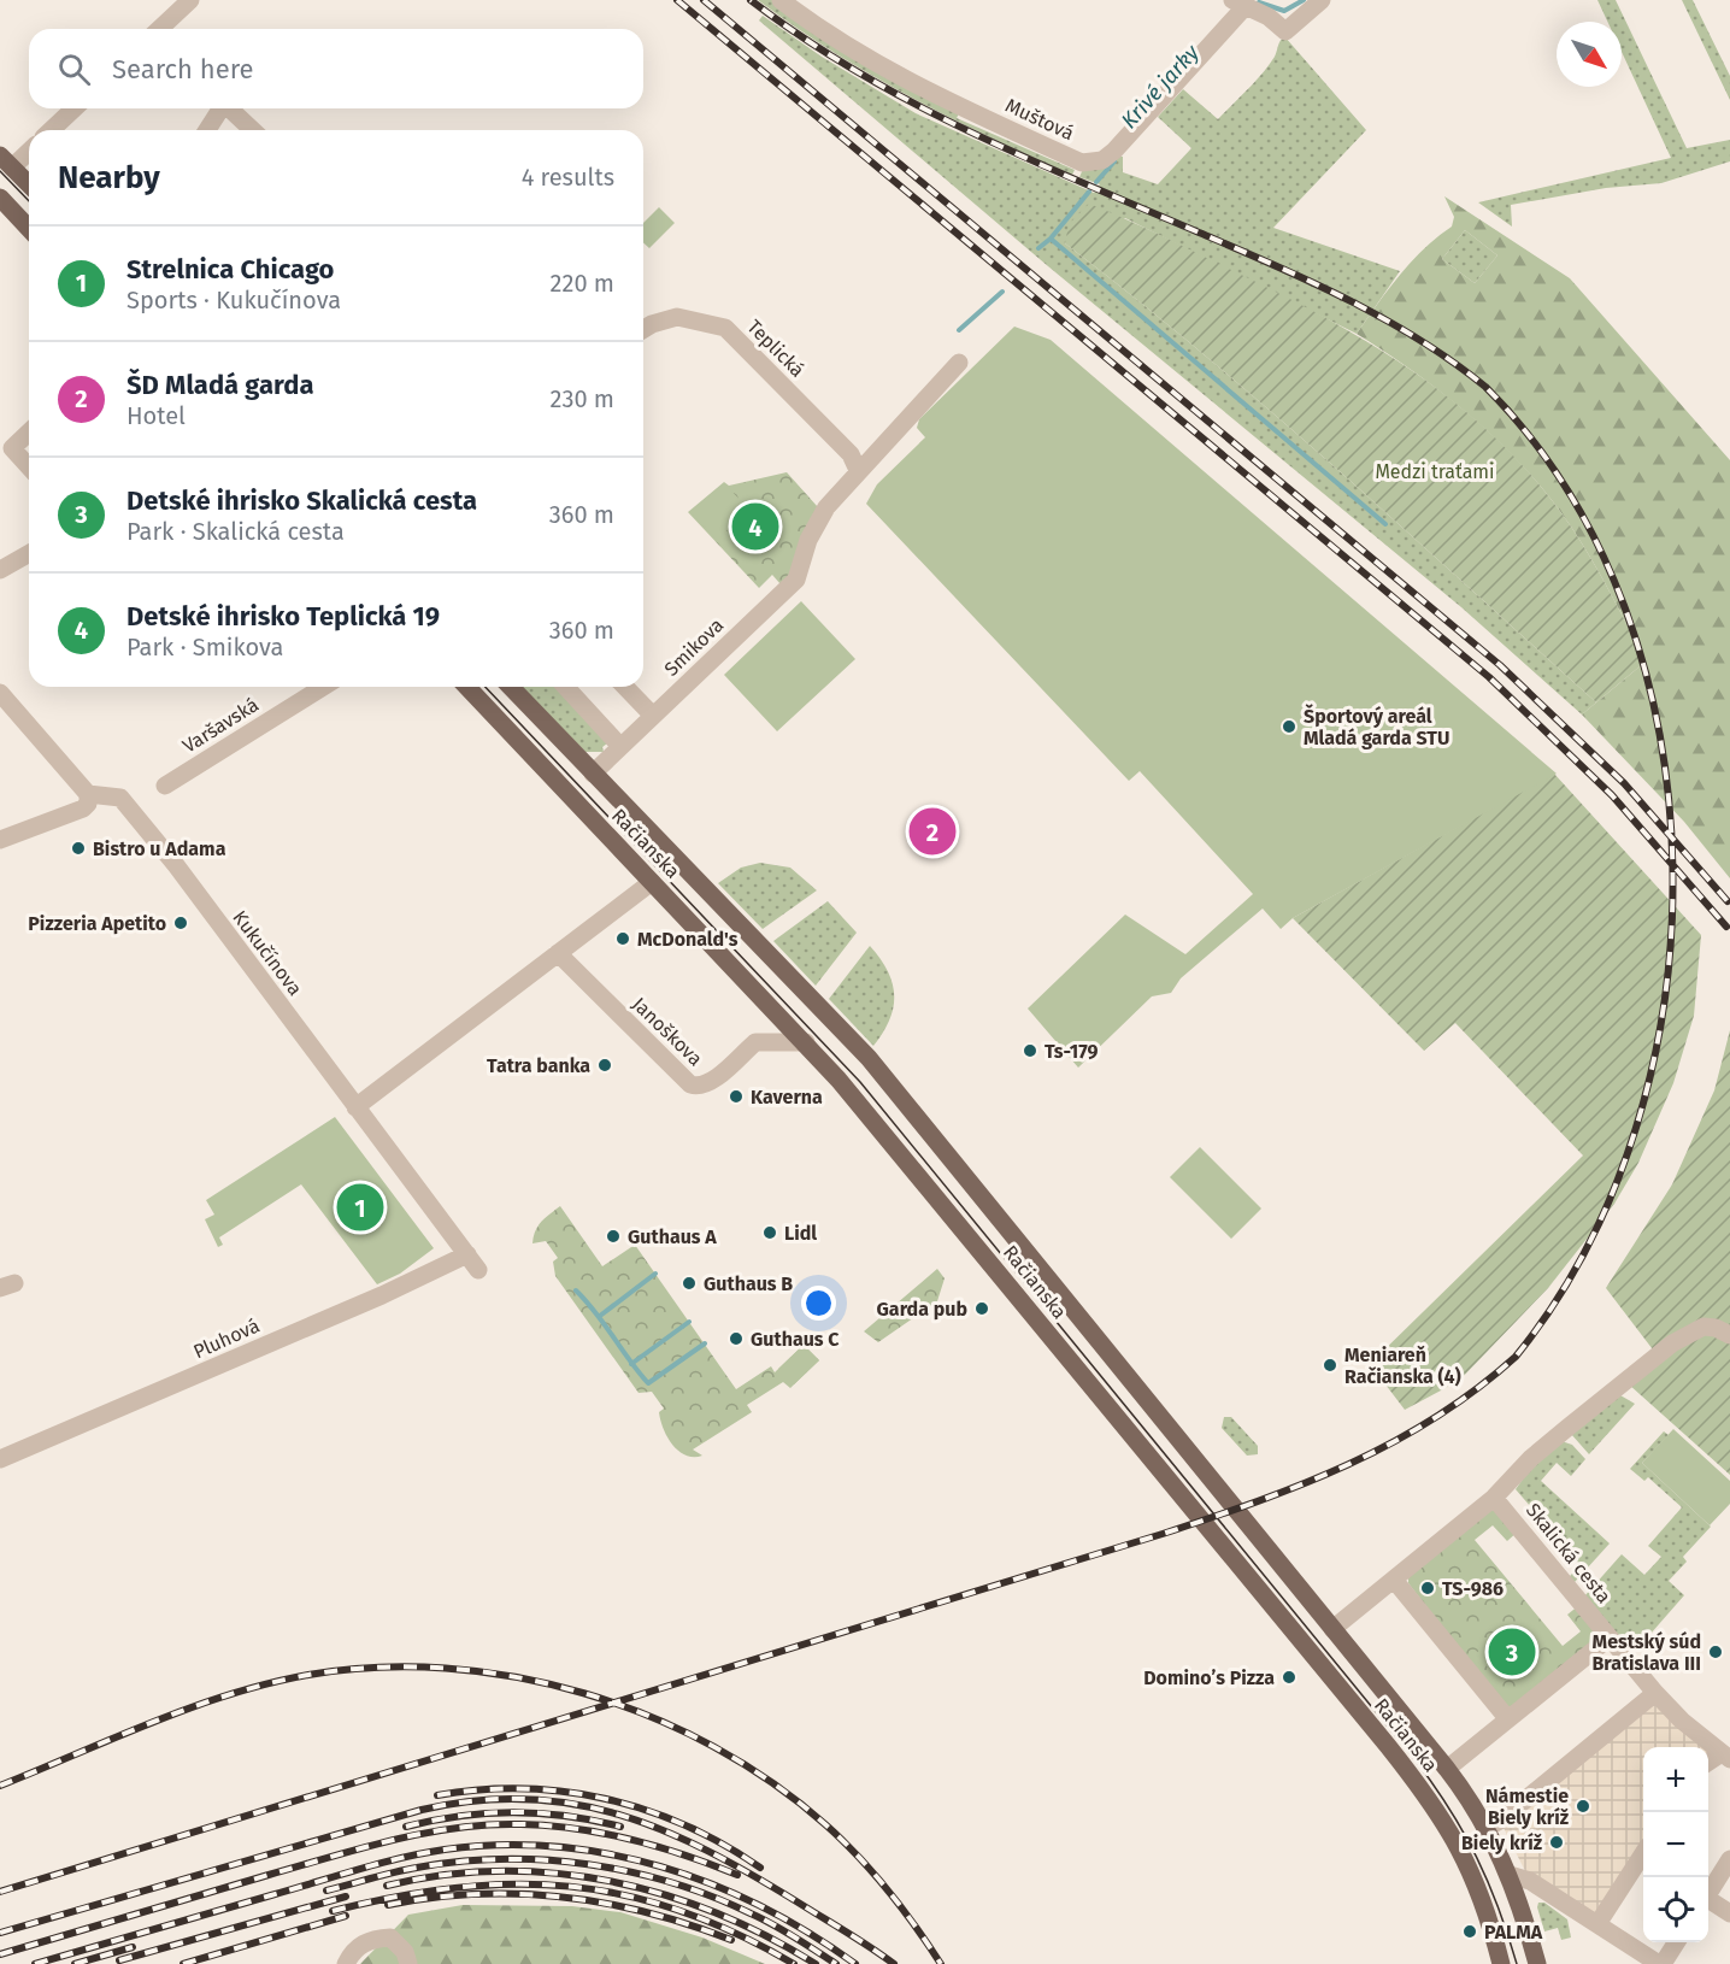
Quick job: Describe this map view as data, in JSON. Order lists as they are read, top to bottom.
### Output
{
  "streets": {
    "main road": ["Račianska"],
    "street": [
      "Muštová",
      "Teplická",
      "Smikova",
      "Varšavská",
      "Kukučínova",
      "Janoškova",
      "Pluhová",
      "Skalická cesta"
    ]
  },
  "crossings": [
    ["Teplická", "Smikova"],
    ["Smikova", "Račianska"],
    ["Račianska", "Janoškova"],
    ["Kukučínova", "Pluhová"]
  ],
  "water": ["Krivé jarky"],
  "parks": ["Medzi traťami"],
  "places": [
    "Športový areál Mladá garda STU",
    "Bistro u Adama",
    "Pizzeria Apetito",
    "McDonald's",
    "Ts-179",
    "Tatra banka",
    "Kaverna",
    "Lidl",
    "Guthaus A",
    "Guthaus B",
    "Garda pub",
    "Guthaus C",
    "Meniareň Račianska (4)",
    "TS-986",
    "Mestský súd Bratislava III",
    "Domino’s Pizza",
    "Námestie Biely kríž",
    "Biely kríž",
    "PALMA"
  ],
  "north": "bottom right",
  "page": {
    "search": "Search here",
    "heading": ["Nearby", "4 results"],
    "list": [
      {
        "mark": "1",
        "name": "Strelnica Chicago",
        "note": "Sports · Kukučínova",
        "value": "220 m"
      },
      {
        "mark": "2",
        "name": "ŠD Mladá garda",
        "note": "Hotel",
        "value": "230 m"
      },
      {
        "mark": "3",
        "name": "Detské ihrisko Skalická cesta",
        "note": "Park · Skalická cesta",
        "value": "360 m"
      },
      {
        "mark": "4",
        "name": "Detské ihrisko Teplická 19",
        "note": "Park · Smikova",
        "value": "360 m"
      }
    ],
    "pins": [
      "4",
      "2",
      "1",
      "3"
    ],
    "map_buttons": ["+", "−"]
  }
}
